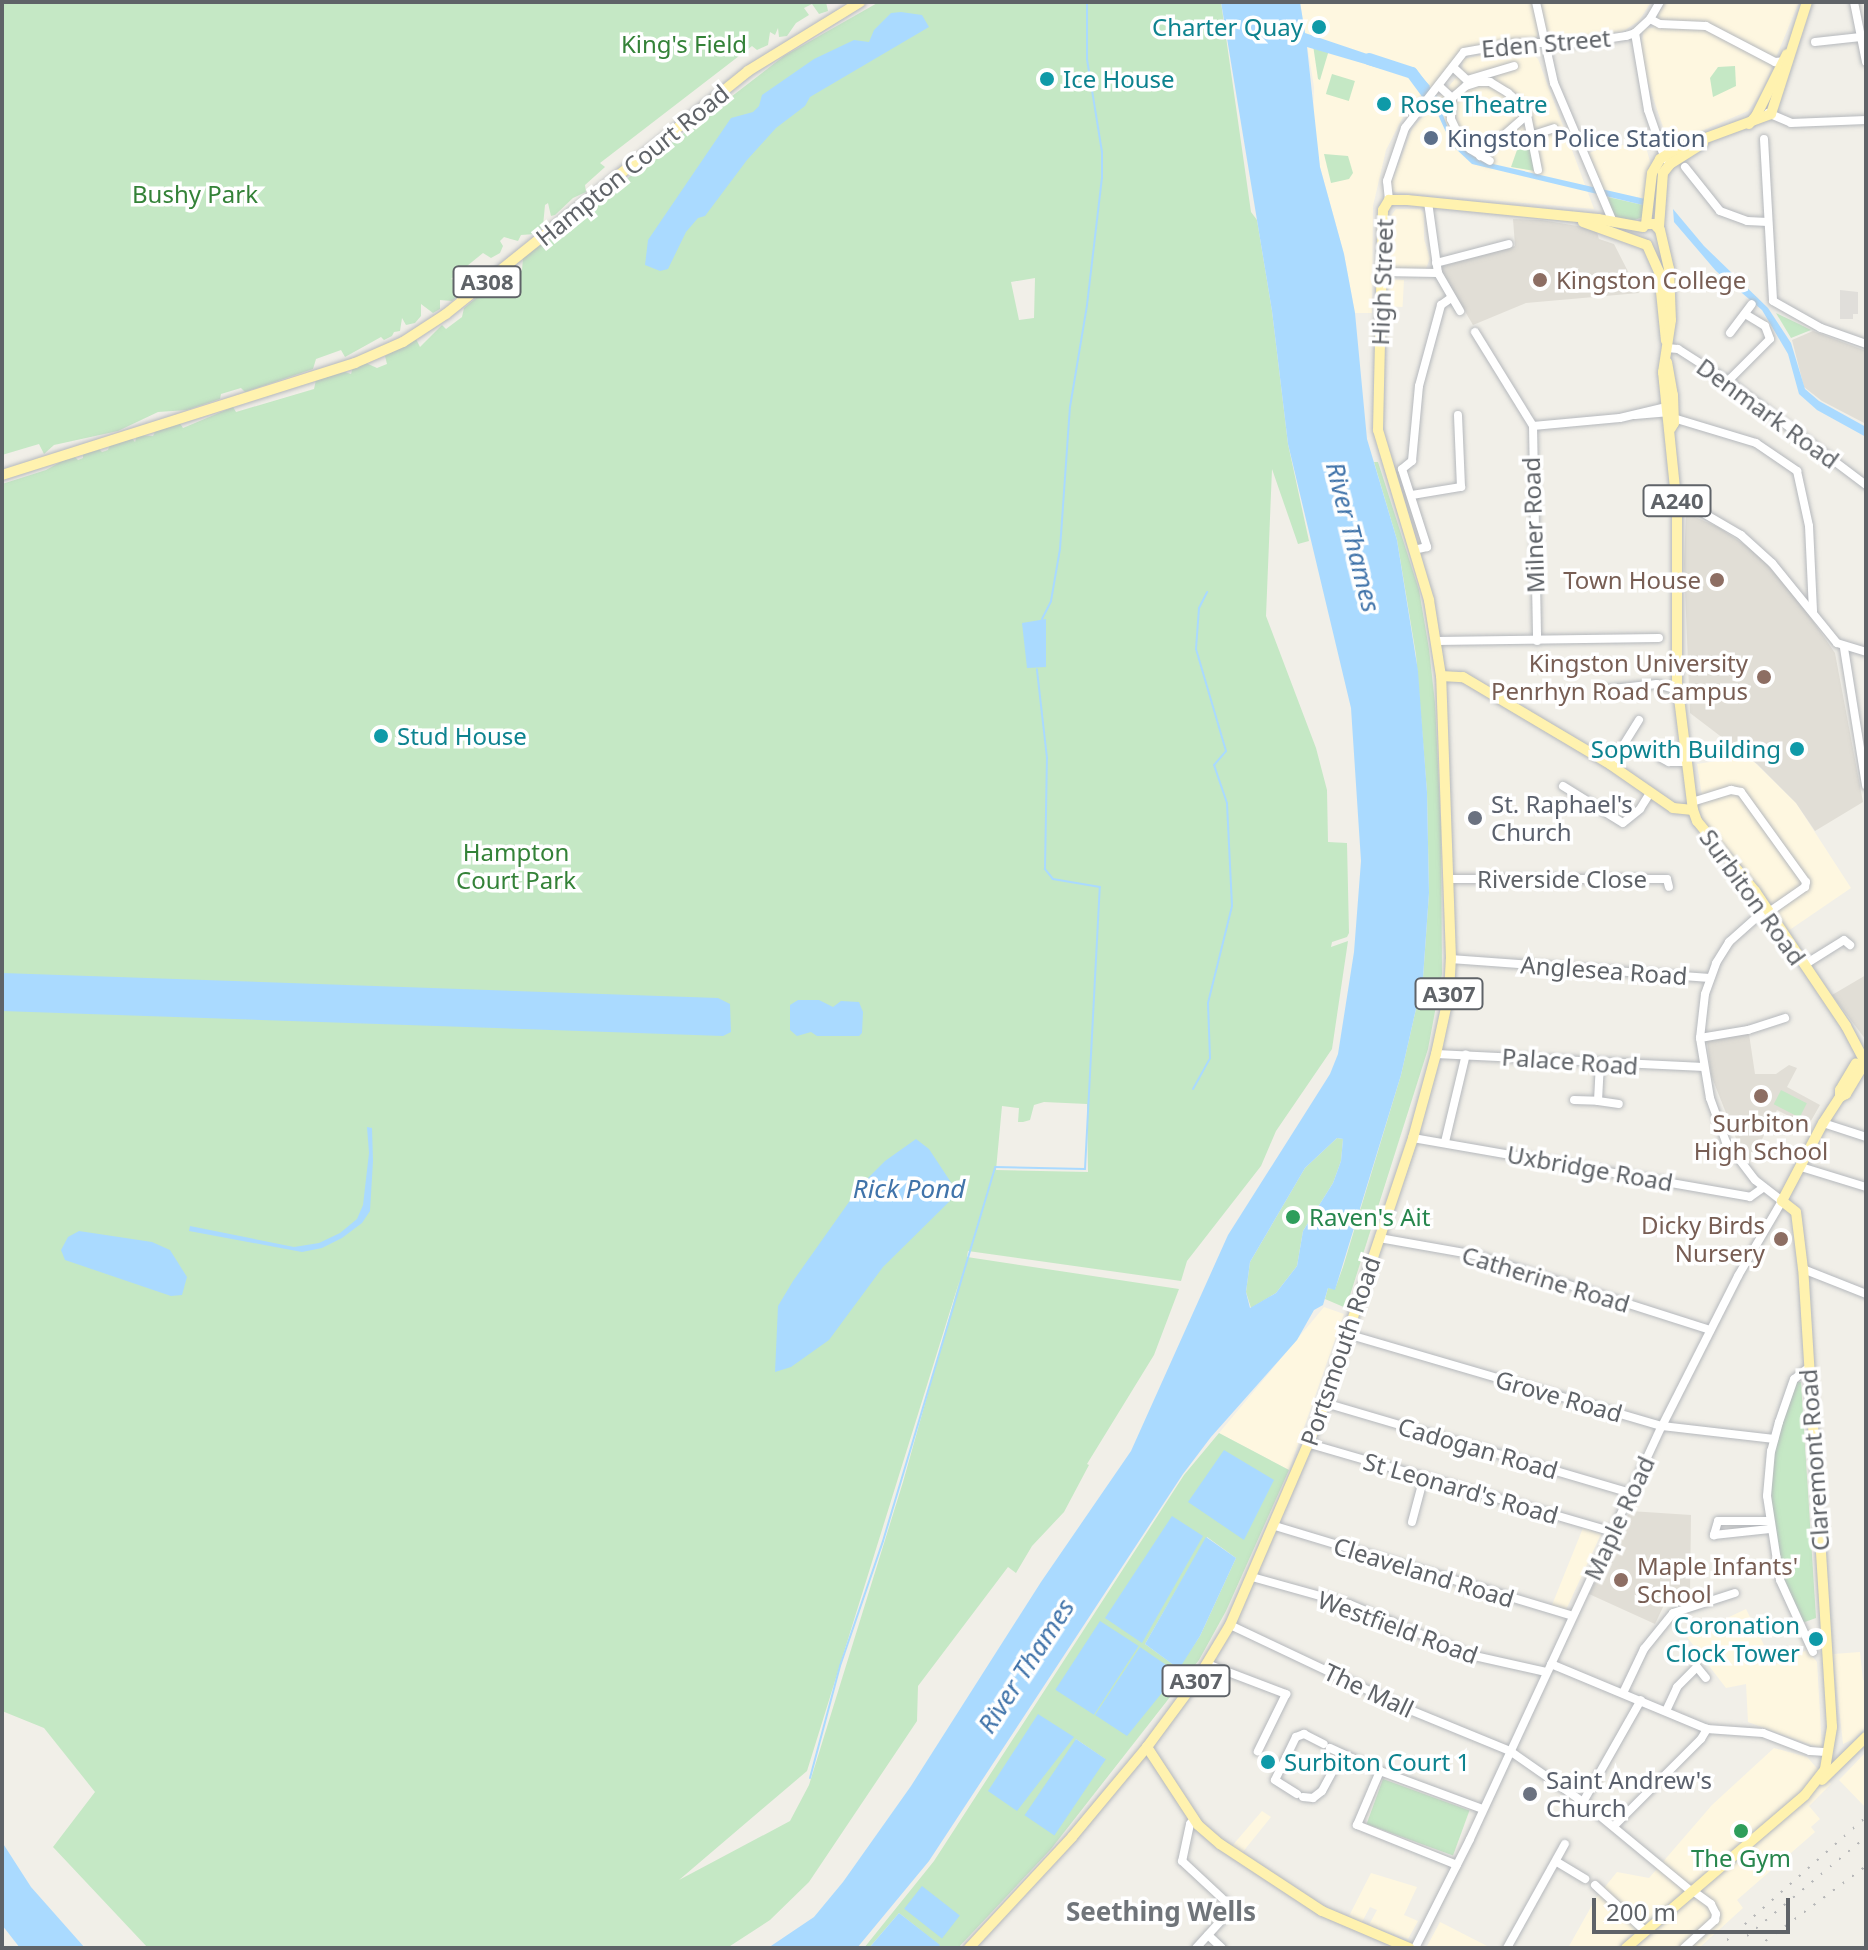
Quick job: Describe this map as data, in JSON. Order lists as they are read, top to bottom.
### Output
{
  "streets": {
    "main road": [
      "Hampton Court Road",
      "A308",
      "High Street",
      "A240",
      "Surbiton Road",
      "A307",
      "Portsmouth Road",
      "Claremont Road",
      "Maple Road"
    ],
    "street": [
      "Eden Street",
      "Denmark Road",
      "Milner Road",
      "Riverside Close",
      "Anglesea Road",
      "Palace Road",
      "Uxbridge Road",
      "Catherine Road",
      "Grove Road",
      "Cadogan Road",
      "St Leonard's Road",
      "Cleaveland Road",
      "Westfield Road",
      "The Mall"
    ]
  },
  "crossings": [
    ["High Street", "Portsmouth Road"],
    ["Denmark Road", "A240"],
    ["A240", "Surbiton Road"],
    ["Riverside Close", "Portsmouth Road"],
    ["Surbiton Road", "Portsmouth Road"],
    ["Surbiton Road", "Maple Road"],
    ["Anglesea Road", "Portsmouth Road"],
    ["Palace Road", "Portsmouth Road"],
    ["Uxbridge Road", "Portsmouth Road"],
    ["Catherine Road", "Portsmouth Road"],
    ["Catherine Road", "Maple Road"],
    ["Portsmouth Road", "Grove Road"],
    ["Portsmouth Road", "Cadogan Road"],
    ["Portsmouth Road", "St Leonard's Road"],
    ["Portsmouth Road", "Cleaveland Road"],
    ["Portsmouth Road", "Westfield Road"],
    ["Portsmouth Road", "The Mall"],
    ["Grove Road", "Maple Road"],
    ["Cadogan Road", "Maple Road"],
    ["Claremont Road", "Maple Road"],
    ["Claremont Road", "Westfield Road"],
    ["St Leonard's Road", "Maple Road"],
    ["Maple Road", "Cleaveland Road"],
    ["Maple Road", "Westfield Road"],
    ["Maple Road", "The Mall"]
  ],
  "districts": ["Seething Wells"],
  "water": ["River Thames", "Rick Pond"],
  "parks": ["King's Field", "Bushy Park", "Hampton Court Park"],
  "places": [
    "Charter Quay",
    "Ice House",
    "Rose Theatre",
    "Kingston Police Station",
    "Kingston College",
    "Town House",
    "Kingston University Penrhyn Road Campus",
    "Stud House",
    "Sopwith Building",
    "St. Raphael's Church",
    "Surbiton High School",
    "Raven's Ait",
    "Dicky Birds Nursery",
    "Maple Infants' School",
    "Coronation Clock Tower",
    "Surbiton Court 1",
    "Saint Andrew's Church",
    "The Gym"
  ],
  "scale_bar": "200 m"
}
